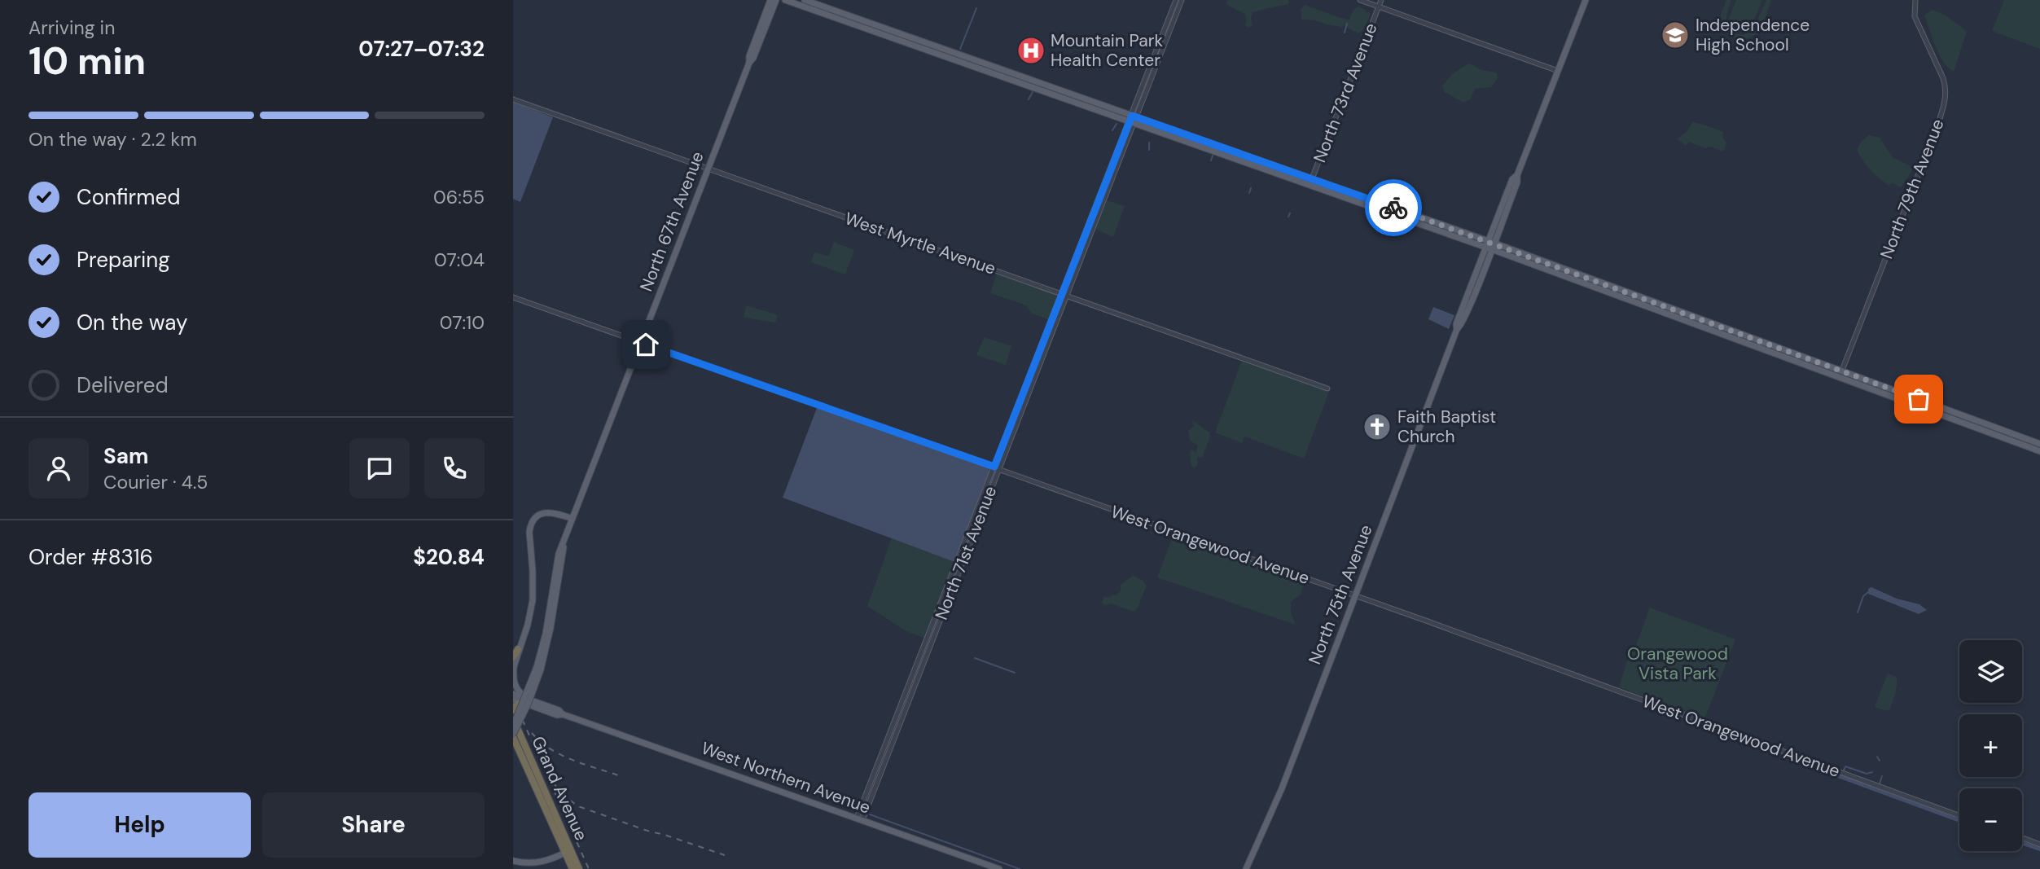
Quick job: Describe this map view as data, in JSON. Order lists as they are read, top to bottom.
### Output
{
  "streets": {
    "highway": ["Grand Avenue"],
    "main road": ["North 67th Avenue", "North 75th Avenue", "West Northern Avenue"],
    "street": [
      "North 73rd Avenue",
      "North 79th Avenue",
      "West Myrtle Avenue",
      "West Orangewood Avenue",
      "North 71st Avenue"
    ]
  },
  "crossings": [
    ["North 67th Avenue", "West Myrtle Avenue"],
    ["North 67th Avenue", "West Orangewood Avenue"],
    ["North 67th Avenue", "Grand Avenue"],
    ["West Myrtle Avenue", "North 71st Avenue"],
    ["West Orangewood Avenue", "North 71st Avenue"],
    ["West Orangewood Avenue", "North 75th Avenue"],
    ["North 71st Avenue", "West Northern Avenue"]
  ],
  "parks": ["Orangewood Vista Park"],
  "places": {
    "school or university": ["Independence High School"],
    "hospital": ["Mountain Park Health Center"],
    "church": ["Faith Baptist Church"]
  },
  "page": {
    "heading": ["10 min", "Arriving in", "07:27–07:32"],
    "panel": [
      "Sam",
      "Courier · 4.5",
      "Order #8316",
      "$20.84"
    ],
    "bar": "On the way · 2.2 km",
    "list": [
      ["Confirmed", "06:55"],
      ["Preparing", "07:04"],
      ["On the way", "07:10"],
      "Delivered"
    ],
    "map_buttons": ["+", "−"],
    "buttons": ["Help", "Share"]
  }
}
